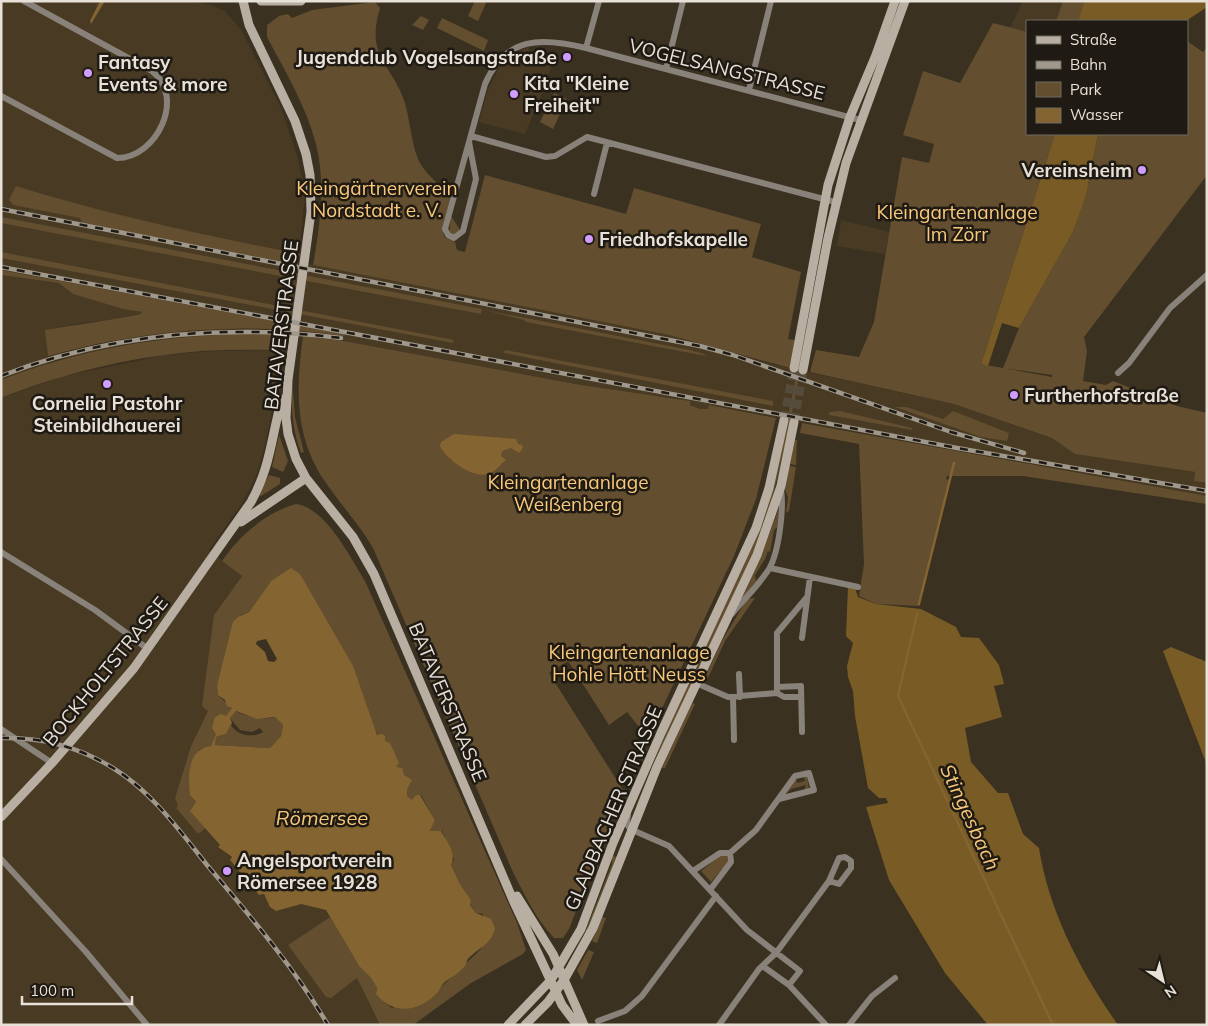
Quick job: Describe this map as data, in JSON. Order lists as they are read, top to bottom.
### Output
{
  "streets": {
    "main road": ["BATAVERSTRASSE", "BOCKHOLTSTRASSE", "GLADBACHER STRASSE"],
    "street": ["VOGELSANGSTRASSE"]
  },
  "crossings": [
    ["BATAVERSTRASSE", "BOCKHOLTSTRASSE"],
    ["BATAVERSTRASSE", "GLADBACHER STRASSE"]
  ],
  "water": ["Stingesbach", "Römersee"],
  "parks": [
    "Kleingärtnerverein Nordstadt e. V.",
    "Kleingartenanlage Im Zörr",
    "Kleingartenanlage Weißenberg",
    "Kleingartenanlage Hohle Hött Neuss"
  ],
  "places": [
    "Jugendclub Vogelsangstraße",
    "Fantasy Events & more",
    "Kita \"Kleine Freiheit\"",
    "Vereinsheim",
    "Friedhofskapelle",
    "Cornelia Pastohr Steinbildhauerei",
    "Furtherhofstraße",
    "Angelsportverein Römersee 1928"
  ],
  "legend": [
    "Straße",
    "Bahn",
    "Park",
    "Wasser"
  ],
  "scale_bar": "100 m",
  "north": "bottom right"
}
